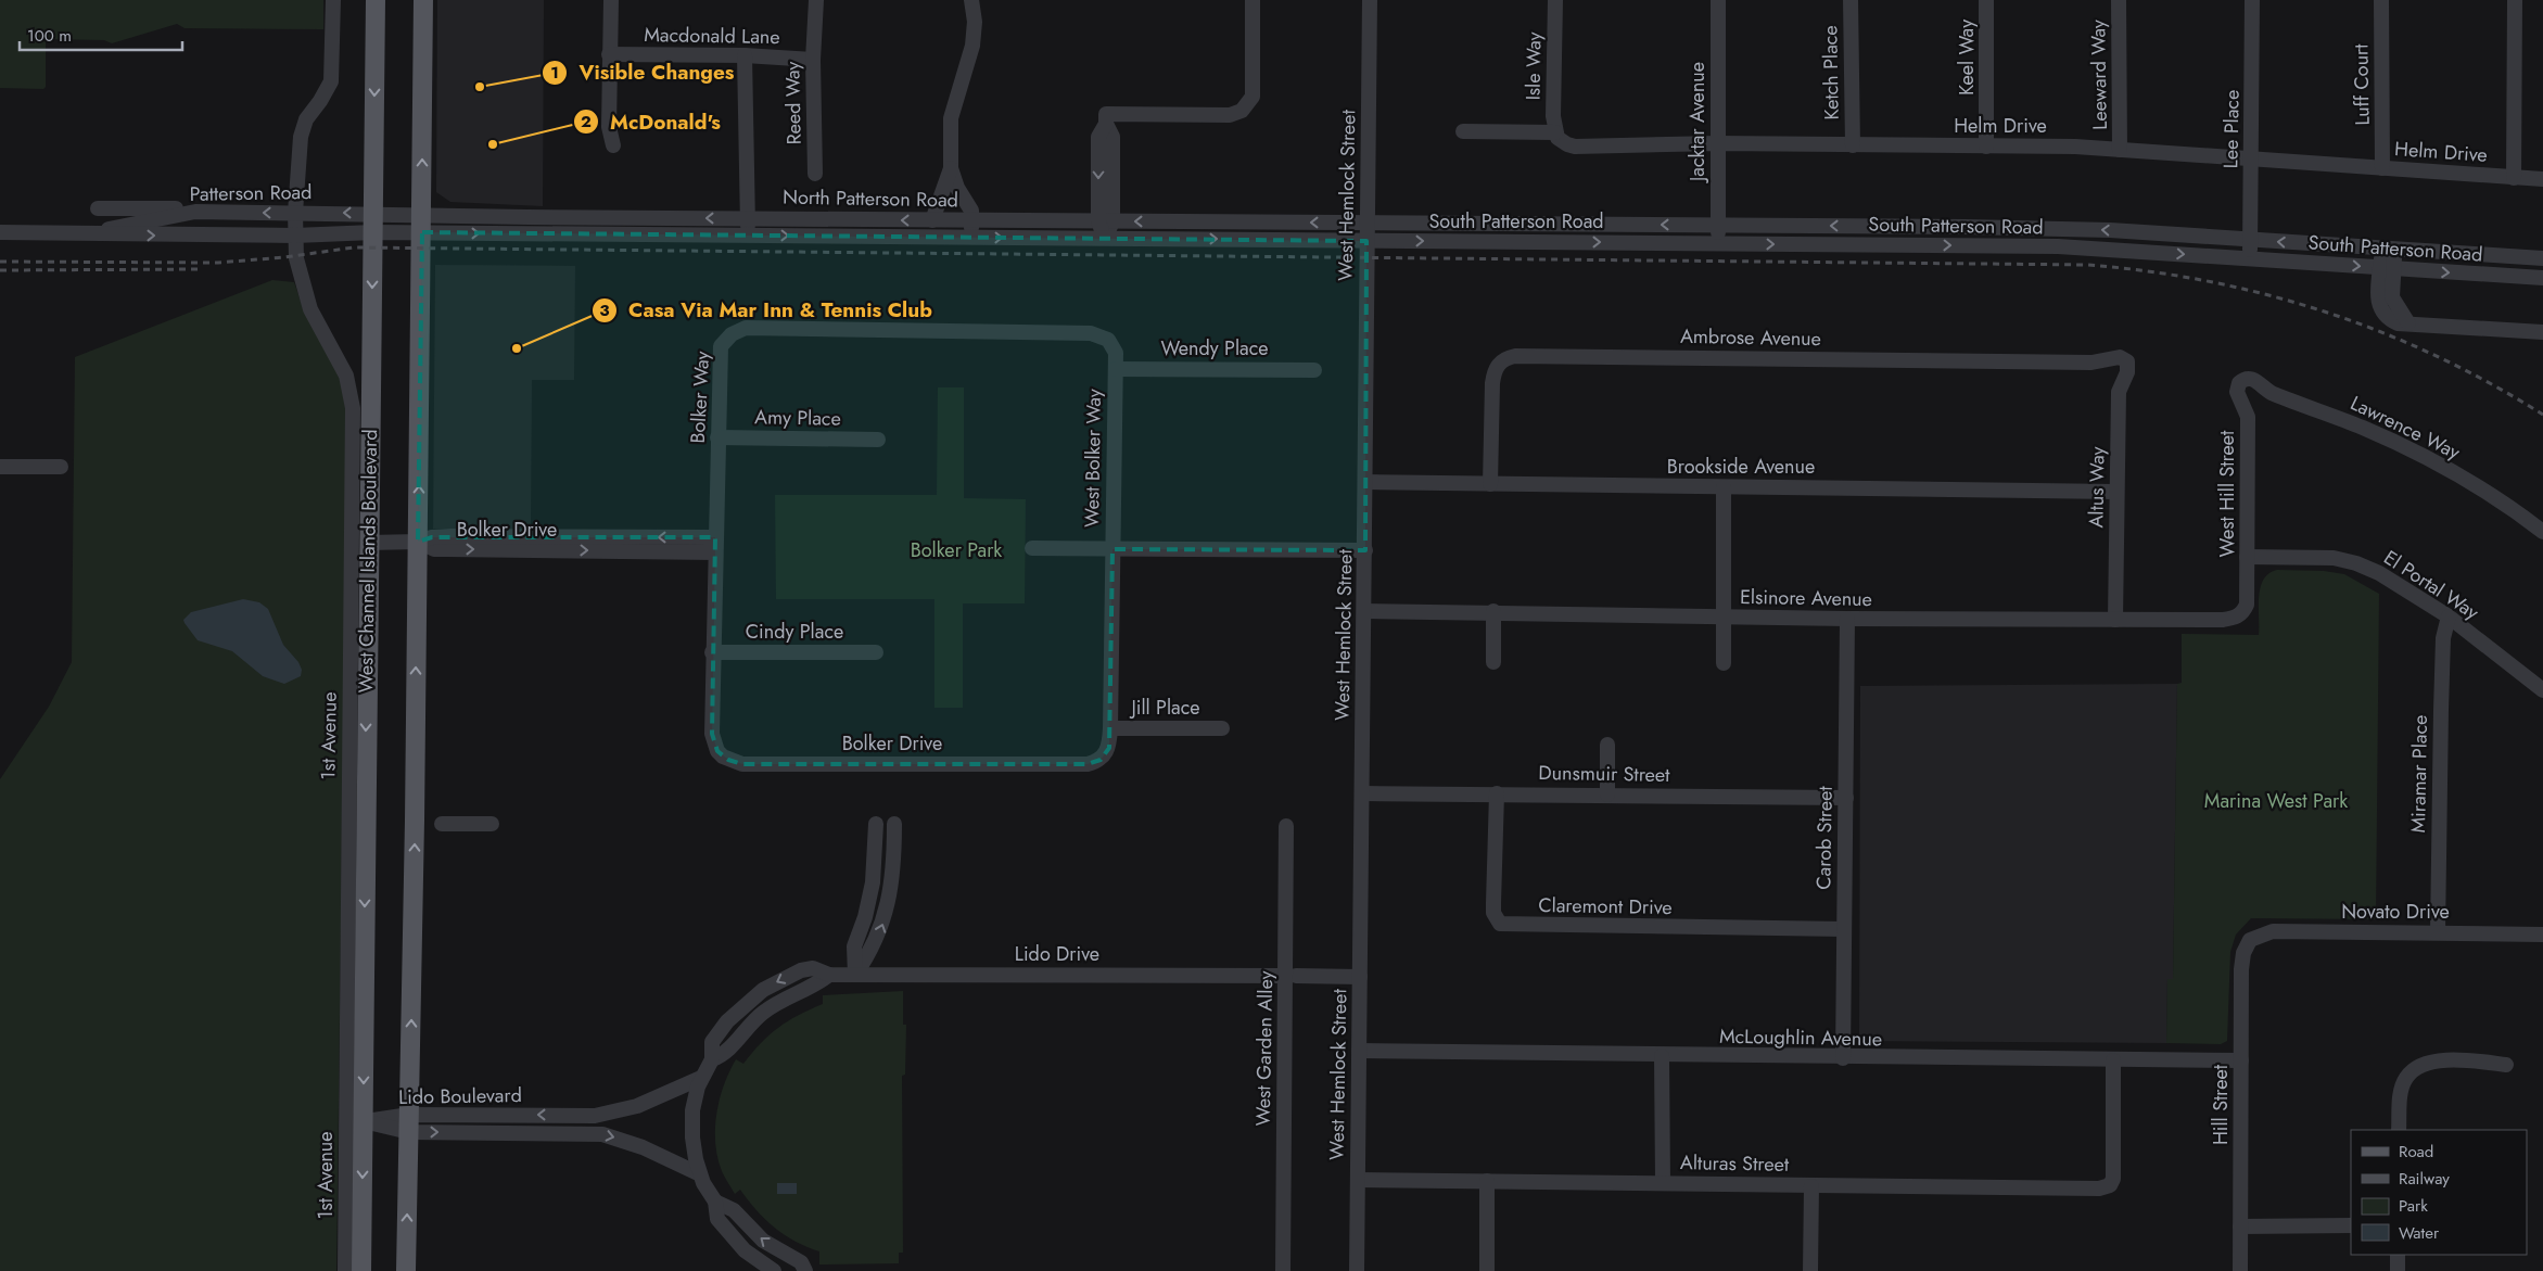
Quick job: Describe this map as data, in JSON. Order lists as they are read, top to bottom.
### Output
{
  "streets": {
    "main road": ["West Channel Islands Boulevard"],
    "street": [
      "Macdonald Lane",
      "Keel Way",
      "Isle Way",
      "Ketch Place",
      "Leeward Way",
      "Luff Court",
      "Reed Way",
      "Jacktar Avenue",
      "Helm Drive",
      "Lee Place",
      "Patterson Road",
      "West Hemlock Street",
      "North Patterson Road",
      "South Patterson Road",
      "Ambrose Avenue",
      "Wendy Place",
      "Bolker Way",
      "Amy Place",
      "Lawrence Way",
      "West Bolker Way",
      "Brookside Avenue",
      "Altus Way",
      "West Hill Street",
      "Bolker Drive",
      "El Portal Way",
      "Elsinore Avenue",
      "Cindy Place",
      "Jill Place",
      "1st Avenue",
      "Dunsmuir Street",
      "Miramar Place",
      "Carob Street",
      "Claremont Drive",
      "Novato Drive",
      "Lido Drive",
      "McLoughlin Avenue",
      "West Garden Alley",
      "Lido Boulevard",
      "Hill Street",
      "Alturas Street"
    ]
  },
  "crossings": [
    ["Macdonald Lane", "Reed Way"],
    ["Keel Way", "Helm Drive"],
    ["Isle Way", "Helm Drive"],
    ["Ketch Place", "Helm Drive"],
    ["Leeward Way", "Helm Drive"],
    ["Luff Court", "Helm Drive"],
    ["Jacktar Avenue", "Helm Drive"],
    ["Jacktar Avenue", "South Patterson Road"],
    ["Helm Drive", "Lee Place"],
    ["Lee Place", "South Patterson Road"],
    ["Patterson Road", "North Patterson Road"],
    ["Patterson Road", "West Channel Islands Boulevard"],
    ["Patterson Road", "1st Avenue"],
    ["West Hemlock Street", "North Patterson Road"],
    ["West Hemlock Street", "South Patterson Road"],
    ["West Hemlock Street", "Brookside Avenue"],
    ["West Hemlock Street", "Elsinore Avenue"],
    ["West Hemlock Street", "Dunsmuir Street"],
    ["West Hemlock Street", "Lido Drive"],
    ["West Hemlock Street", "McLoughlin Avenue"],
    ["West Hemlock Street", "Alturas Street"],
    ["North Patterson Road", "South Patterson Road"],
    ["North Patterson Road", "West Channel Islands Boulevard"],
    ["Ambrose Avenue", "Brookside Avenue"],
    ["Ambrose Avenue", "Altus Way"],
    ["Wendy Place", "Bolker Way"],
    ["Wendy Place", "West Bolker Way"],
    ["Bolker Way", "Amy Place"],
    ["Bolker Way", "West Bolker Way"],
    ["Bolker Way", "Bolker Drive"],
    ["Lawrence Way", "West Hill Street"],
    ["West Bolker Way", "Bolker Drive"],
    ["Brookside Avenue", "Altus Way"],
    ["Altus Way", "Elsinore Avenue"],
    ["West Hill Street", "El Portal Way"],
    ["West Hill Street", "Elsinore Avenue"],
    ["Bolker Drive", "West Channel Islands Boulevard"],
    ["Bolker Drive", "Cindy Place"],
    ["Bolker Drive", "Jill Place"],
    ["West Channel Islands Boulevard", "Lido Boulevard"],
    ["El Portal Way", "Miramar Place"],
    ["Elsinore Avenue", "Carob Street"],
    ["Dunsmuir Street", "Carob Street"],
    ["Dunsmuir Street", "Claremont Drive"],
    ["Miramar Place", "Novato Drive"],
    ["Carob Street", "Claremont Drive"],
    ["Carob Street", "McLoughlin Avenue"],
    ["Novato Drive", "Hill Street"],
    ["Lido Drive", "West Garden Alley"],
    ["Lido Drive", "Lido Boulevard"],
    ["McLoughlin Avenue", "Hill Street"],
    ["McLoughlin Avenue", "Alturas Street"]
  ],
  "parks": ["Bolker Park", "Marina West Park"],
  "places": ["Visible Changes", "McDonald's", "Casa Via Mar Inn & Tennis Club"],
  "legend": [
    "Road",
    "Railway",
    "Park",
    "Water"
  ],
  "scale_bar": "100 m"
}
